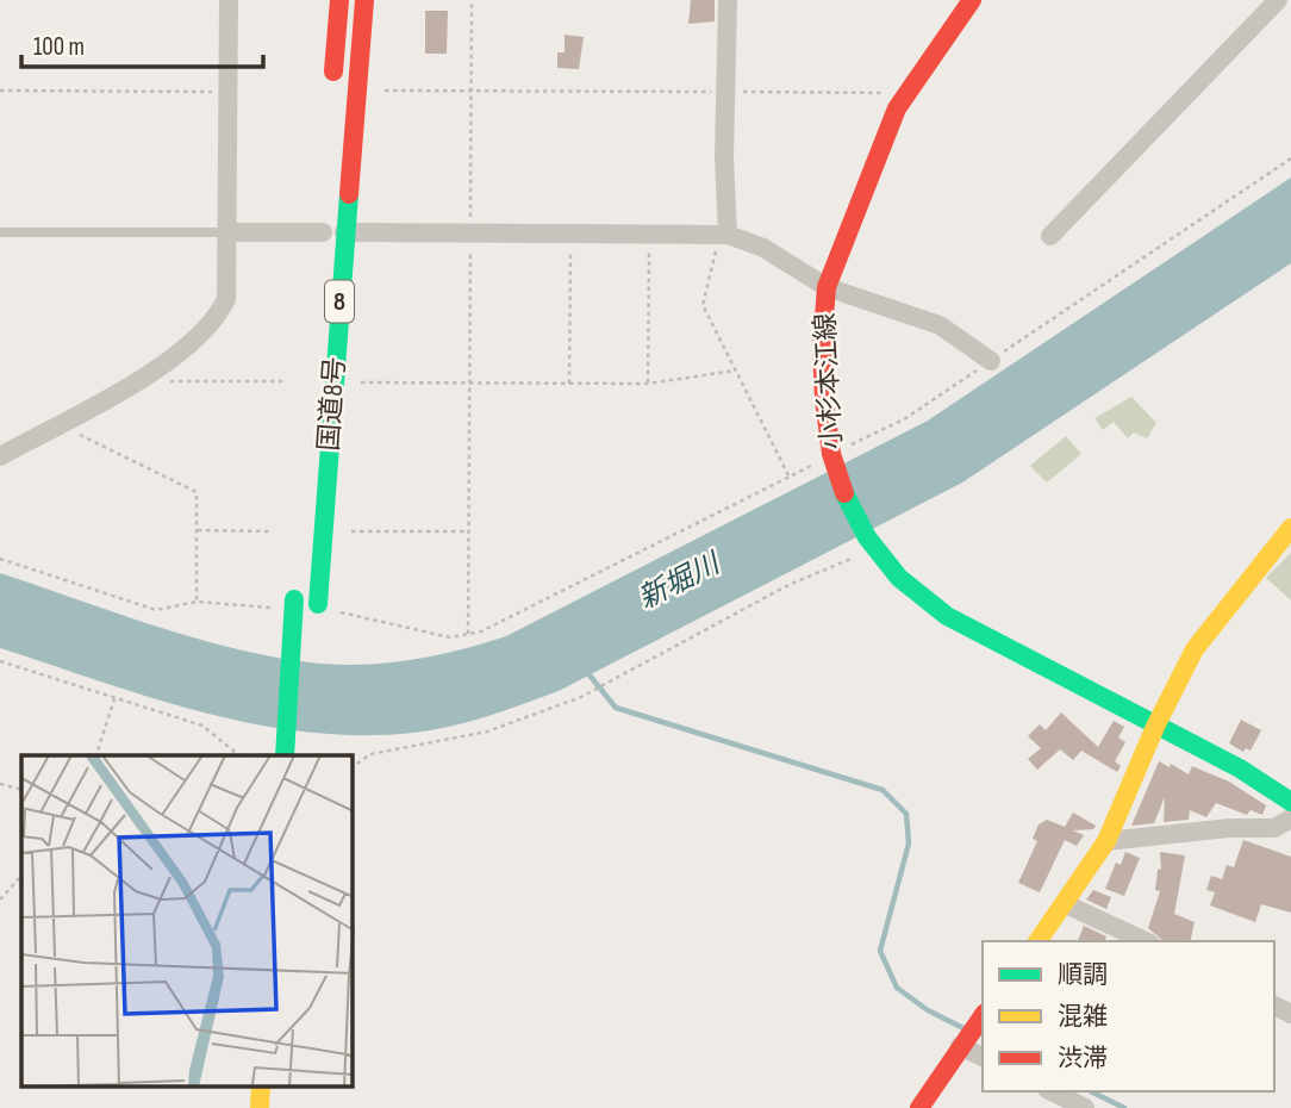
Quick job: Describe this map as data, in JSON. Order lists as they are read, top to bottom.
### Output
{
  "streets": {
    "main road": ["8", "小杉本江線", "国道8号"]
  },
  "water": ["新堀川"],
  "legend": ["順調", "混雑", "渋滞"],
  "scale_bar": "100 m"
}
